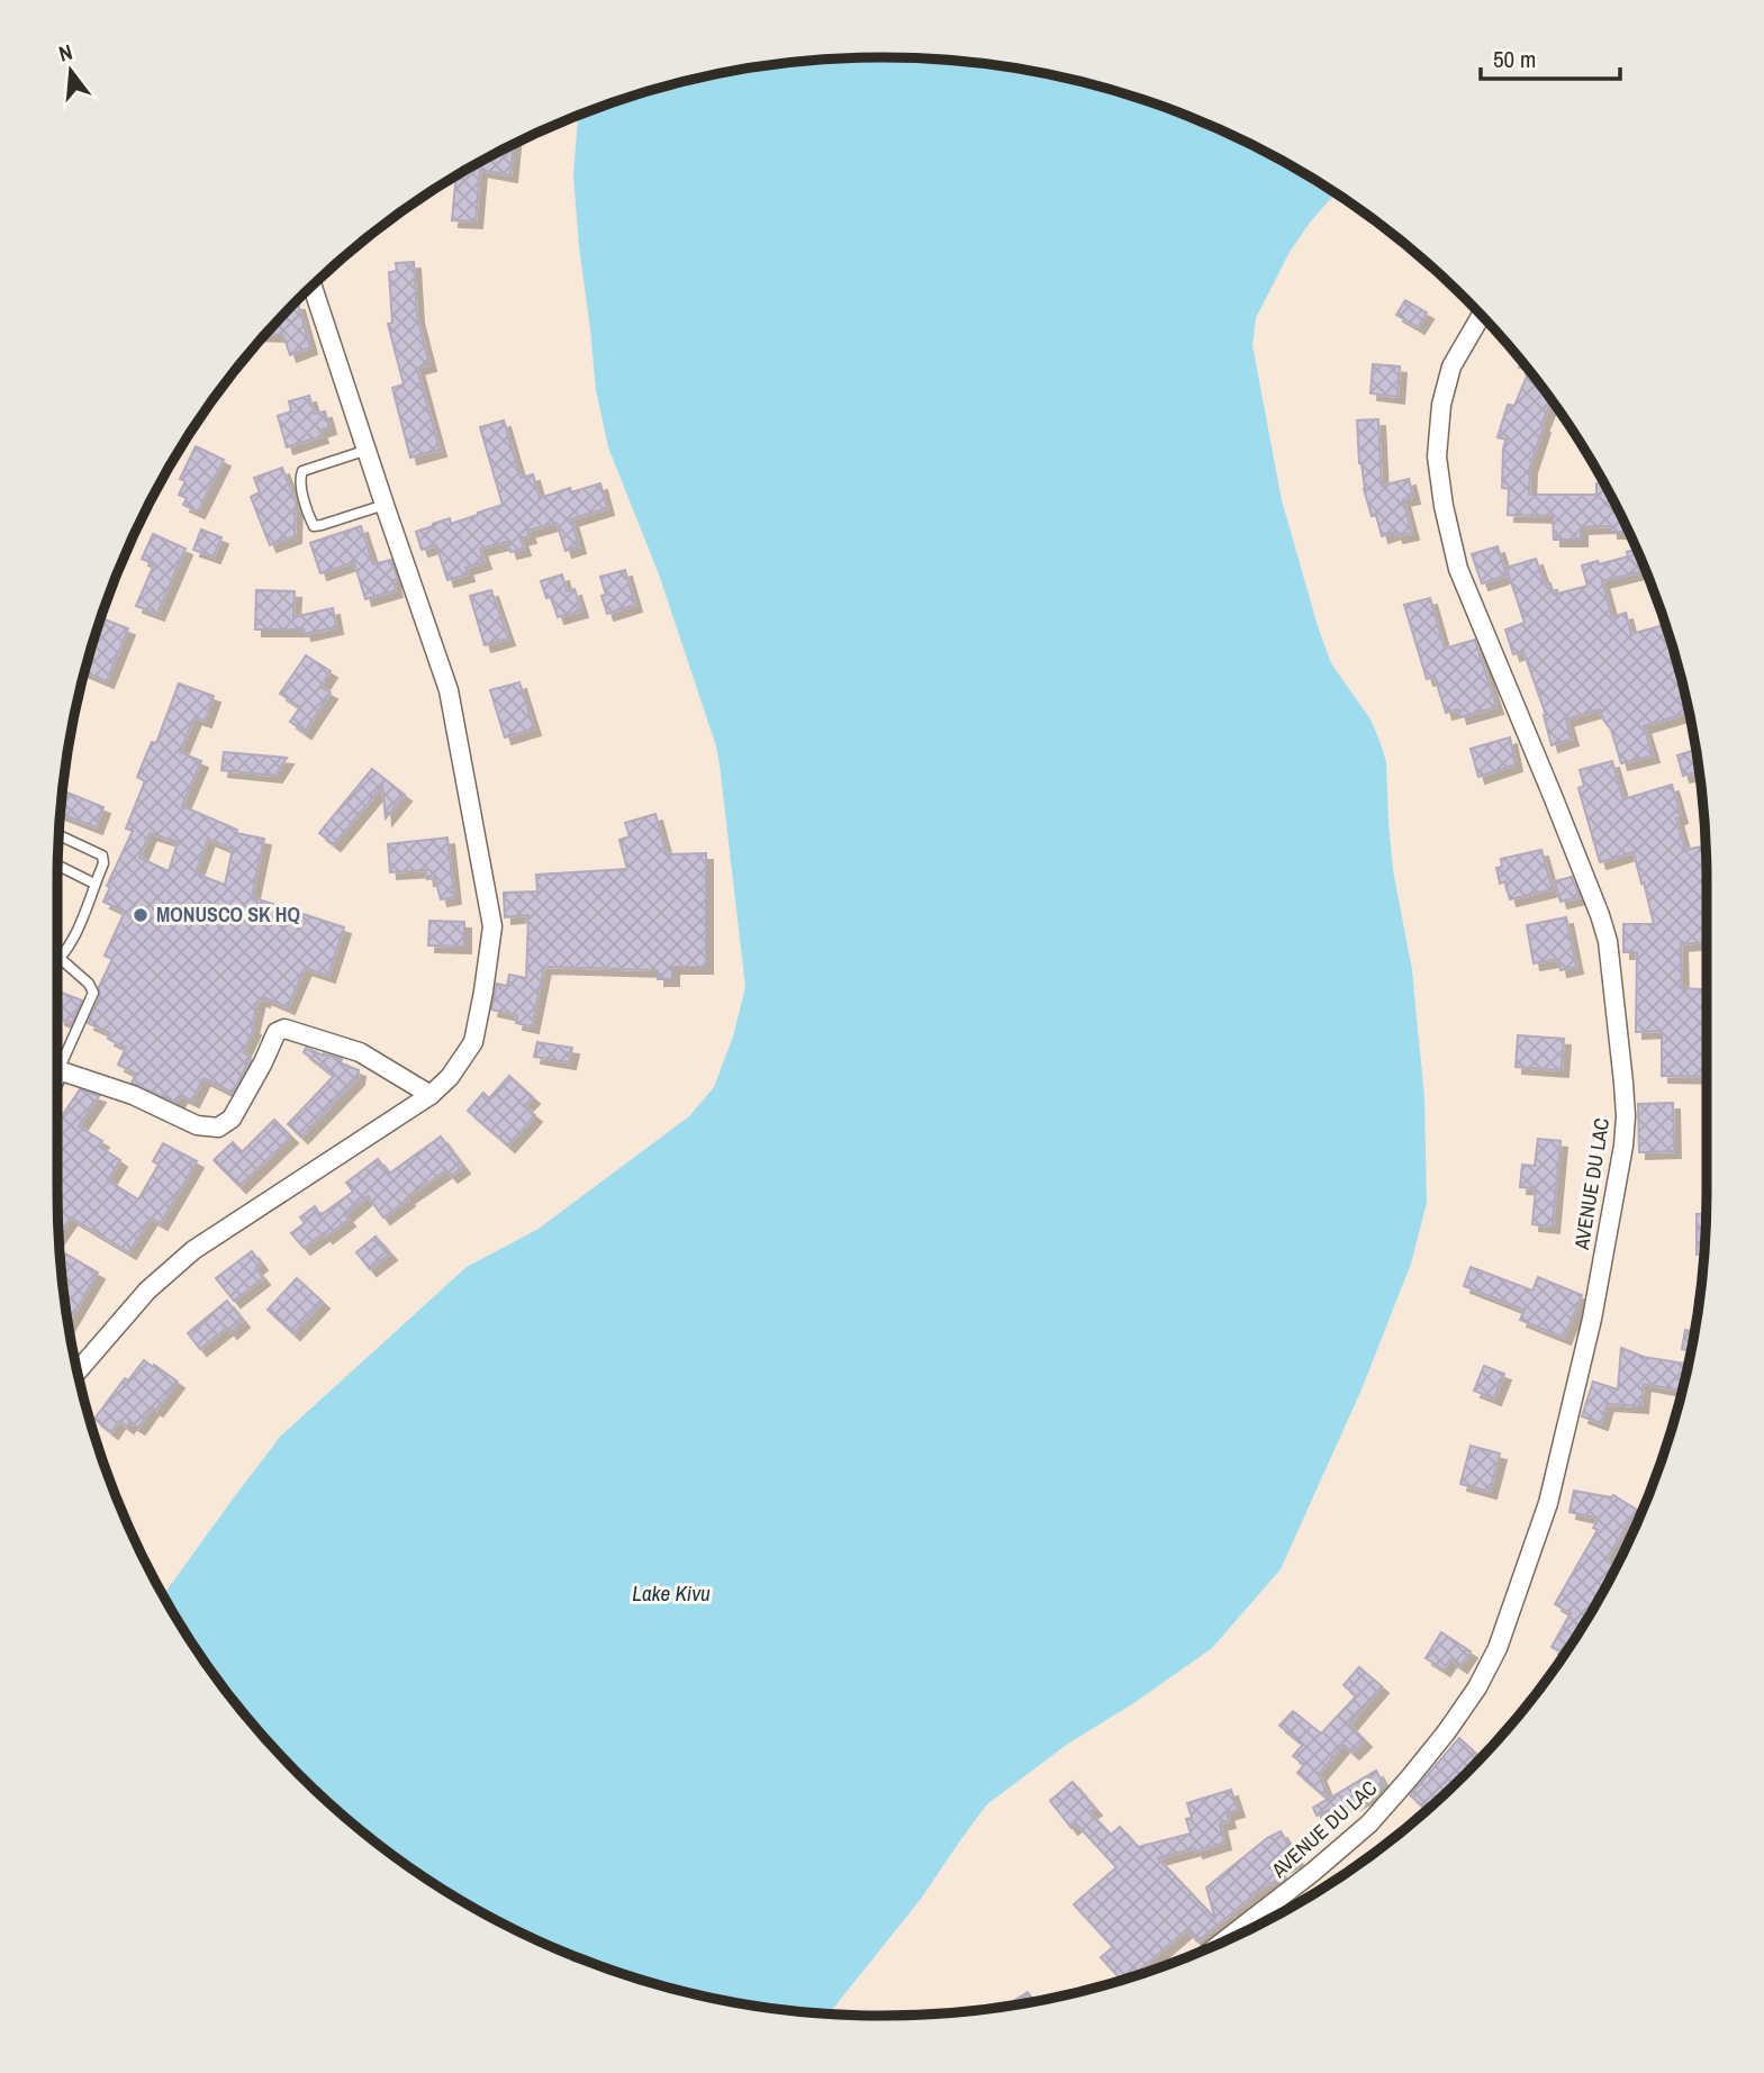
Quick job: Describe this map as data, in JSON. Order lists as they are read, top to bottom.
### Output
{
  "streets": {
    "street": ["AVENUE DU LAC"]
  },
  "water": ["Lake Kivu"],
  "places": ["MONUSCO SK HQ"],
  "scale_bar": "50 m",
  "north": "top"
}
